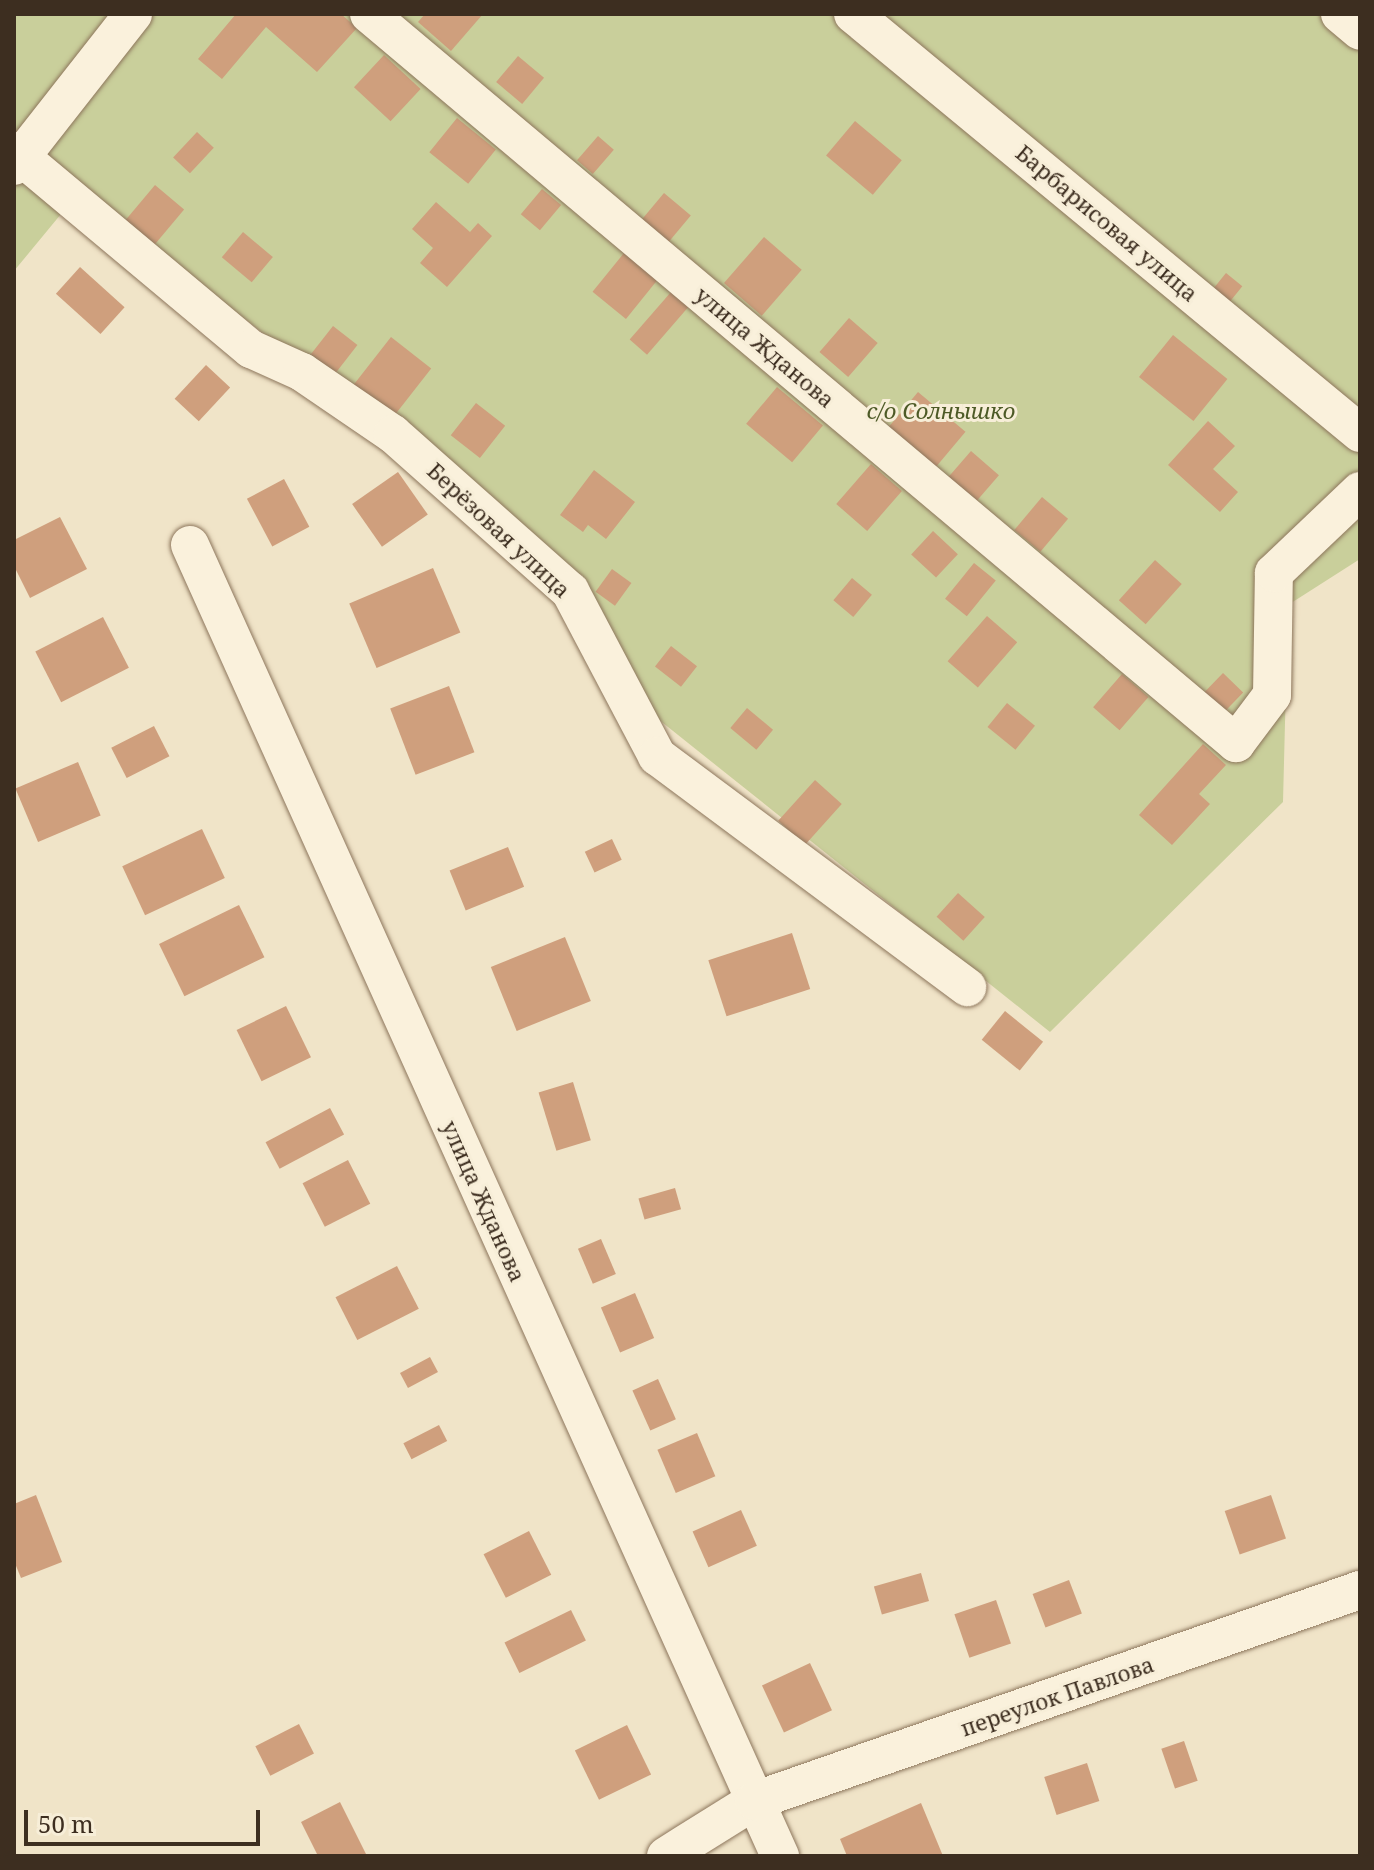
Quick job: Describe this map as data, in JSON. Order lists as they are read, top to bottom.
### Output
{
  "streets": {
    "street": [
      "Барбарисовая улица",
      "улица Жданова",
      "Берёзовая улица",
      "переулок Павлова"
    ]
  },
  "crossings": [
    ["улица Жданова", "переулок Павлова"]
  ],
  "parks": ["с/о Солнышко"],
  "scale_bar": "50 m"
}
